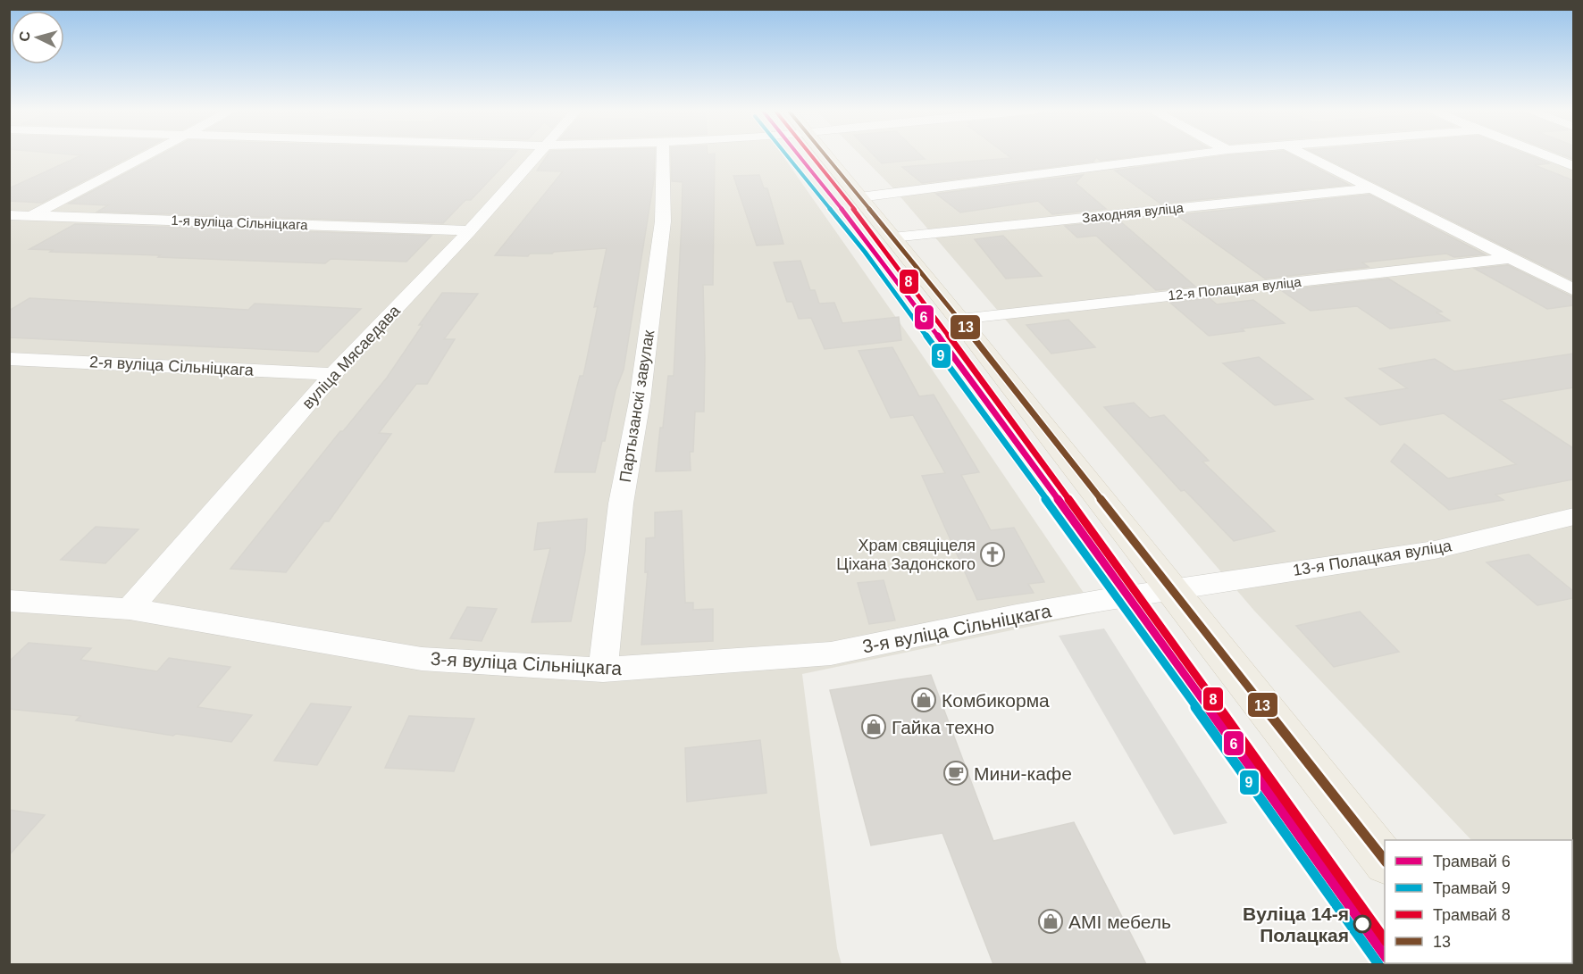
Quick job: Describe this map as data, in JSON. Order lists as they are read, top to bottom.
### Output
{
  "streets": {
    "street": [
      "Заходняя вуліца",
      "1-я вуліца Сільніцкага",
      "12-я Полацкая вуліца",
      "вуліца Мясаедава",
      "2-я вуліца Сільніцкага",
      "Партызанскі завулак",
      "13-я Полацкая вуліца",
      "3-я вуліца Сільніцкага"
    ]
  },
  "crossings": [
    ["1-я вуліца Сільніцкага", "вуліца Мясаедава"],
    ["вуліца Мясаедава", "2-я вуліца Сільніцкага"],
    ["вуліца Мясаедава", "3-я вуліца Сільніцкага"],
    ["Партызанскі завулак", "3-я вуліца Сільніцкага"],
    ["13-я Полацкая вуліца", "3-я вуліца Сільніцкага"]
  ],
  "places": {
    "church": ["Храм свяціцеля Ціхана Задонского"],
    "shop": ["Комбикорма", "Гайка техно", "AMI мебель"],
    "cafe": ["Мини-кафе"],
    "other": ["Вуліца 14-я Полацкая"]
  },
  "lines": [
    "tram line 6",
    "tram line 9",
    "tram line 8",
    "transit line 13"
  ],
  "legend": [
    "Трамвай 6",
    "Трамвай 9",
    "Трамвай 8",
    "13"
  ],
  "north": "left"
}
